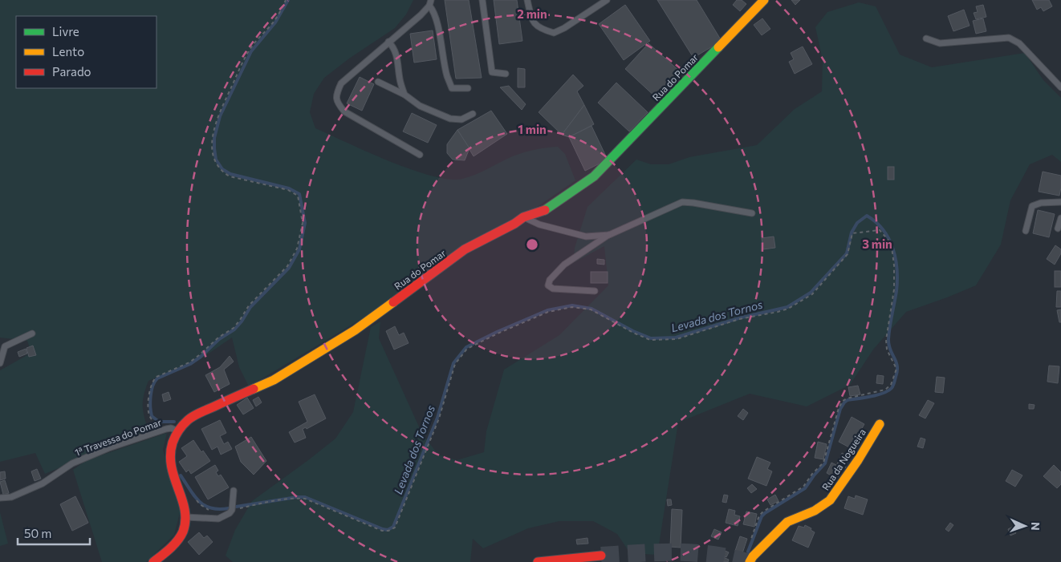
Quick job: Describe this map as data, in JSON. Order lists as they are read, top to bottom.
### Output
{
  "streets": {
    "street": ["Rua do Pomar", "Rua da Nogueira"],
    "lane": ["1ª Travessa do Pomar"]
  },
  "crossings": [
    ["Rua do Pomar", "1ª Travessa do Pomar"]
  ],
  "water": ["Levada dos Tornos"],
  "legend": ["Livre", "Lento", "Parado"],
  "scale_bar": "50 m",
  "north": "right",
  "rings": ["2 min", "1 min", "3 min"]
}
